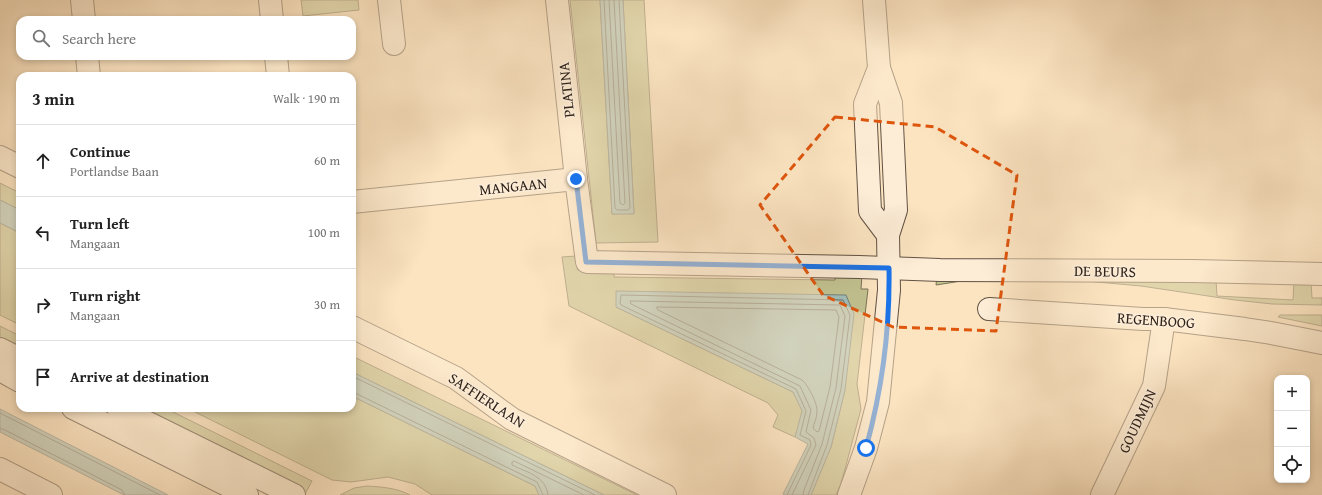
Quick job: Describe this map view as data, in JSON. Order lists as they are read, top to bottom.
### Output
{
  "streets": {
    "street": [
      "PLATINA",
      "MANGAAN",
      "DE BEURS",
      "REGENBOOG",
      "SAFFIERLAAN",
      "GOUDMIJN"
    ]
  },
  "crossings": [
    ["PLATINA", "MANGAAN"],
    ["REGENBOOG", "GOUDMIJN"]
  ],
  "page": {
    "search": "Search here",
    "heading": ["3 min", "Walk · 190 m"],
    "list": [
      ["Continue", "Portlandse Baan", "60 m"],
      ["Turn left", "Mangaan", "100 m"],
      ["Turn right", "Mangaan", "30 m"],
      "Arrive at destination"
    ],
    "map_buttons": ["+", "−"]
  }
}
